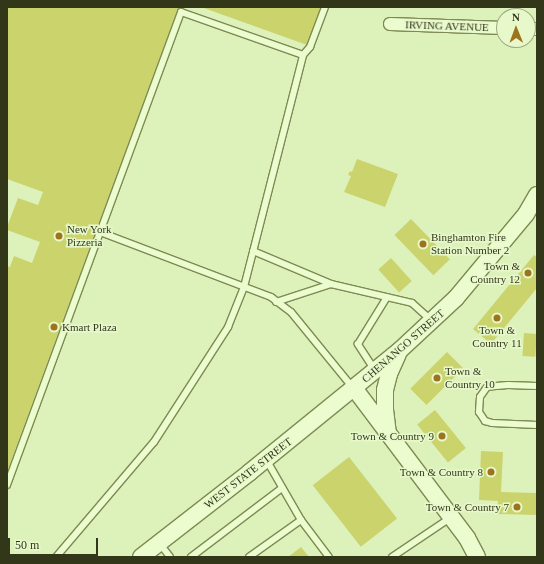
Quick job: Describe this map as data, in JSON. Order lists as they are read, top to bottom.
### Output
{
  "streets": {
    "street": ["IRVING AVENUE", "CHENANGO STREET", "WEST STATE STREET"]
  },
  "crossings": [
    ["CHENANGO STREET", "WEST STATE STREET"]
  ],
  "places": [
    "New York Pizzeria",
    "Binghamton Fire Station Number 2",
    "Town & Country 12",
    "Town & Country 11",
    "Kmart Plaza",
    "Town & Country 10",
    "Town & Country 9",
    "Town & Country 8",
    "Town & Country 7"
  ],
  "scale_bar": "50 m",
  "north": "top"
}
